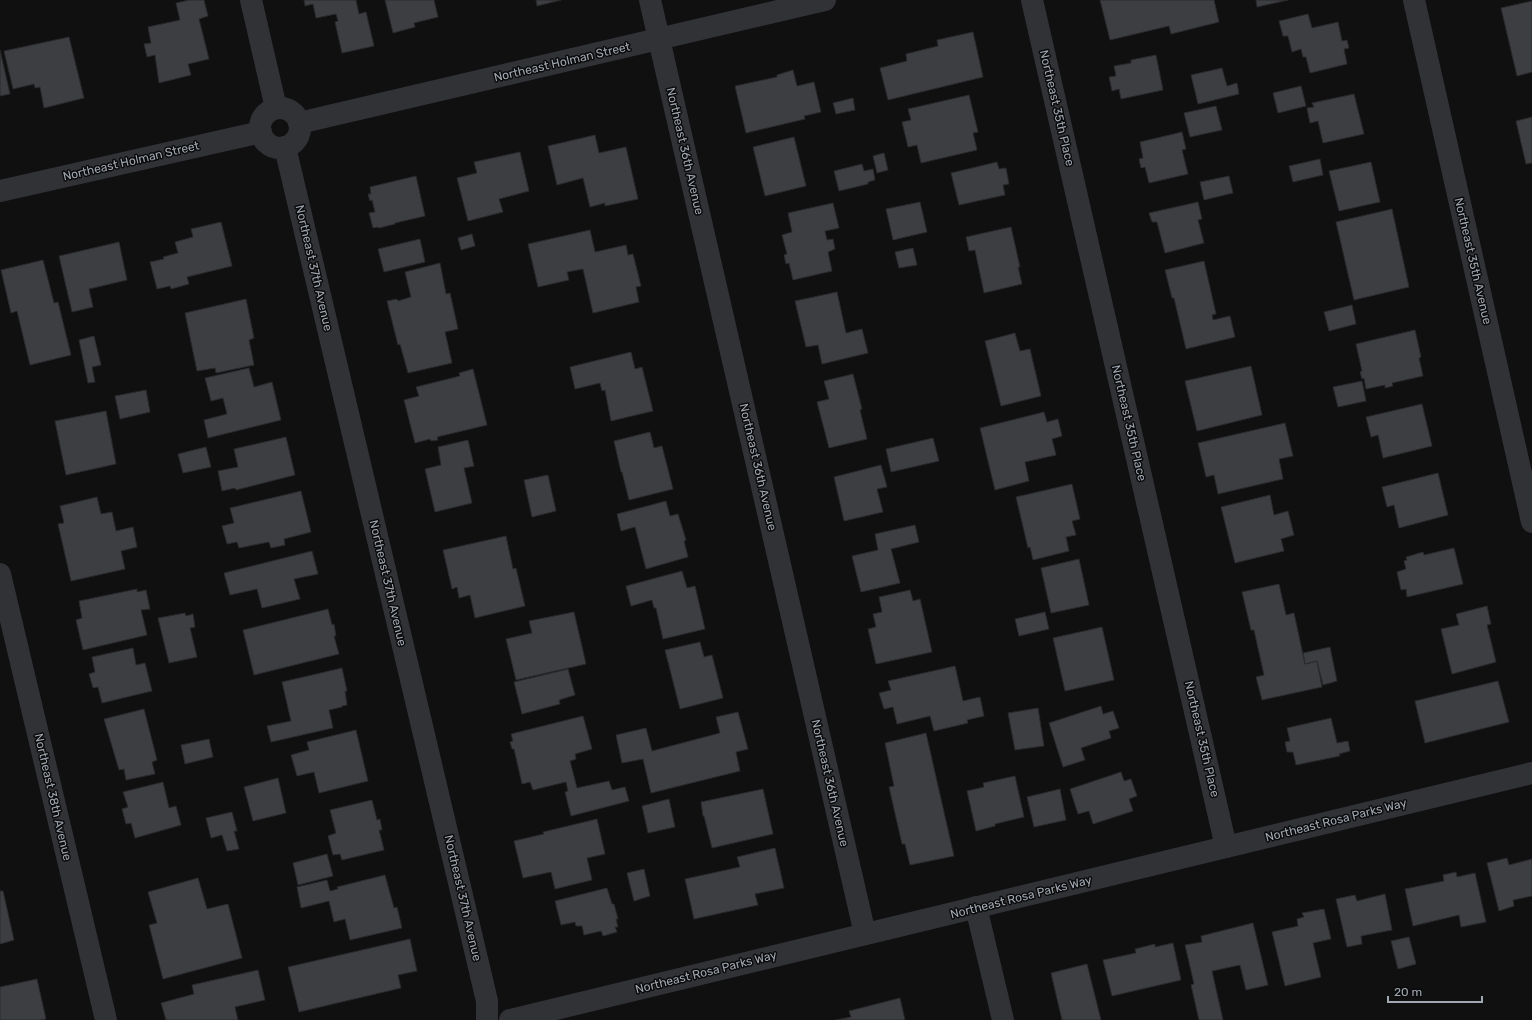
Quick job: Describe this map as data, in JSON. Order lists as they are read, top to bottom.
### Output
{
  "streets": {
    "street": [
      "Northeast Holman Street",
      "Northeast 35th Place",
      "Northeast 36th Avenue",
      "Northeast 35th Avenue",
      "Northeast 37th Avenue",
      "Northeast 38th Avenue",
      "Northeast Rosa Parks Way"
    ]
  },
  "crossings": [
    ["Northeast Holman Street", "Northeast 36th Avenue"],
    ["Northeast Holman Street", "Northeast 37th Avenue"],
    ["Northeast 35th Place", "Northeast Rosa Parks Way"],
    ["Northeast 36th Avenue", "Northeast Rosa Parks Way"]
  ],
  "scale_bar": "20 m"
}
